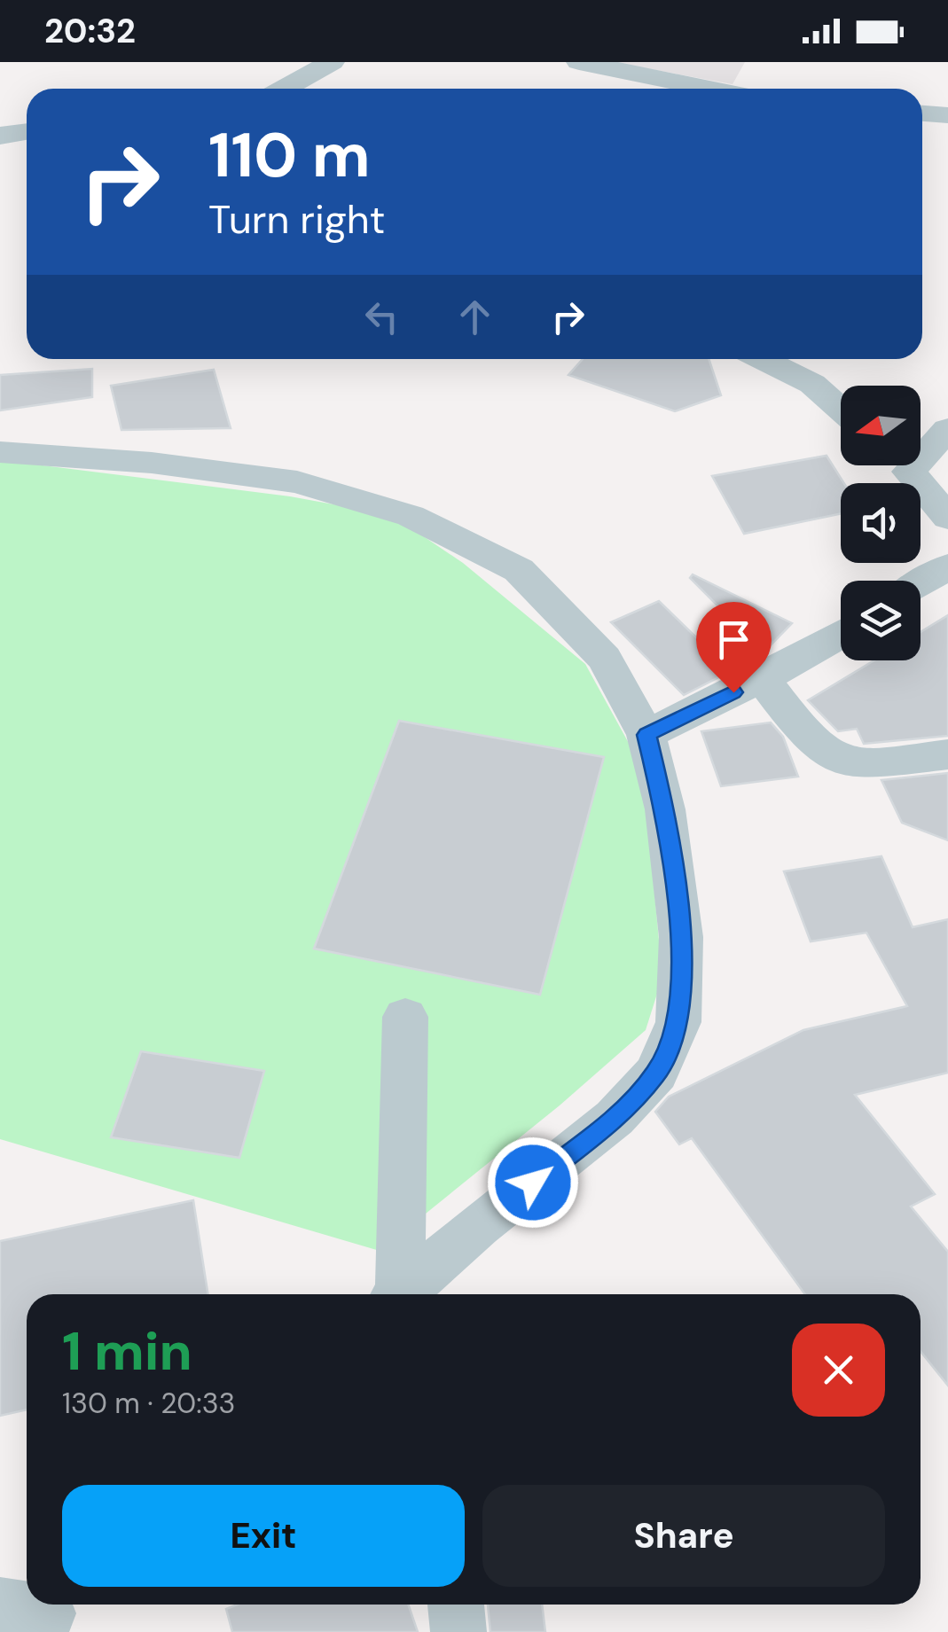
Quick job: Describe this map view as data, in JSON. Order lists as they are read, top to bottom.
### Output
{
  "north": "left",
  "page": {
    "status": "20:32",
    "turn": ["110 m", "Turn right"],
    "heading": ["1 min", "130 m · 20:33"],
    "buttons": ["Exit", "Share"]
  }
}
